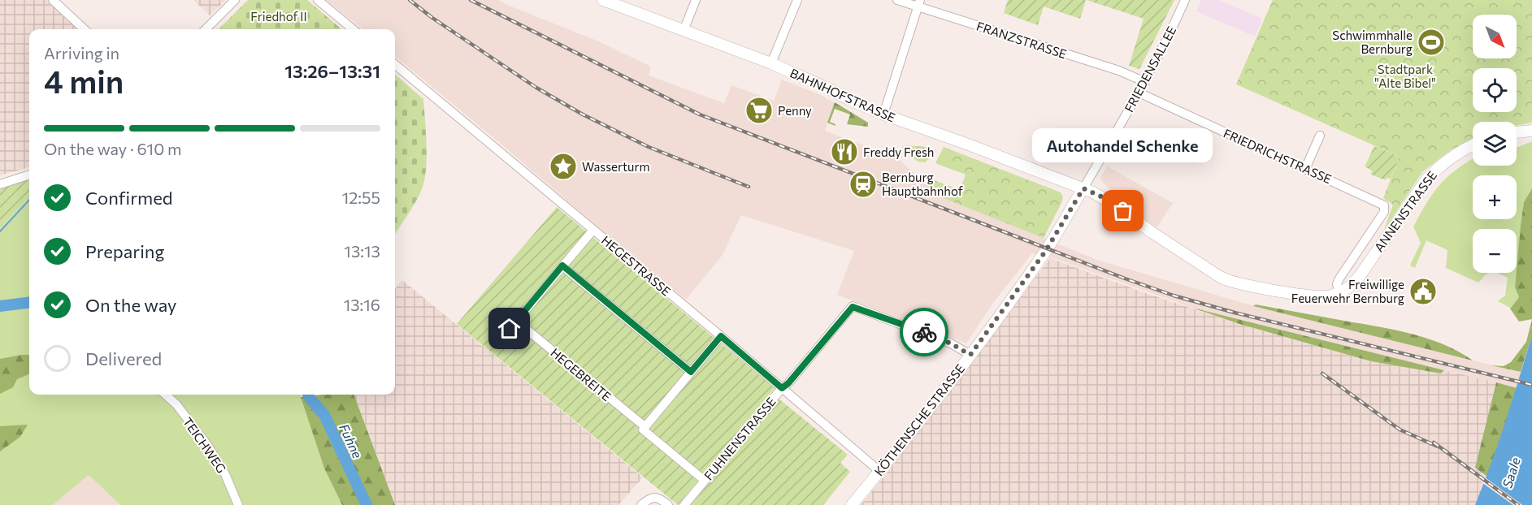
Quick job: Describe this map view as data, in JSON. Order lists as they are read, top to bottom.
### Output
{
  "streets": {
    "main road": ["BAHNHOFSTRASSE", "ANNENSTRASSE", "KÖTHENSCHE STRASSE"],
    "street": [
      "FRANZSTRASSE",
      "FRIEDENSALLEE",
      "FRIEDRICHSTRASSE",
      "HEGESTRASSE",
      "HEGEBREITE",
      "FUHNENSTRASSE",
      "TEICHWEG"
    ]
  },
  "crossings": [
    ["FRANZSTRASSE", "FRIEDENSALLEE"],
    ["FRIEDENSALLEE", "BAHNHOFSTRASSE"],
    ["FRIEDENSALLEE", "FRIEDRICHSTRASSE"],
    ["FRIEDENSALLEE", "KÖTHENSCHE STRASSE"],
    ["BAHNHOFSTRASSE", "KÖTHENSCHE STRASSE"],
    ["FRIEDRICHSTRASSE", "ANNENSTRASSE"],
    ["HEGESTRASSE", "KÖTHENSCHE STRASSE"],
    ["HEGESTRASSE", "FUHNENSTRASSE"],
    ["HEGEBREITE", "FUHNENSTRASSE"],
    ["KÖTHENSCHE STRASSE", "FUHNENSTRASSE"]
  ],
  "water": ["Fuhne", "Saale"],
  "parks": ["Friedhof II", "Stadtpark \"Alte Bibel\""],
  "places": {
    "sports": ["Schwimmhalle Bernburg"],
    "supermarket": ["Penny"],
    "restaurant": ["Freddy Fresh"],
    "place": ["Wasserturm"],
    "station": ["Bernburg Hauptbahnhof"],
    "other": ["Autohandel Schenke"],
    "public building": ["Freiwillige Feuerwehr Bernburg"]
  },
  "north": "bottom right",
  "page": {
    "map_buttons": ["+", "−"],
    "heading": ["4 min", "Arriving in", "13:26–13:31"],
    "bar": "On the way · 610 m",
    "bubble": "Autohandel Schenke",
    "list": [
      ["Confirmed", "12:55"],
      ["Preparing", "13:13"],
      ["On the way", "13:16"],
      "Delivered"
    ]
  }
}
